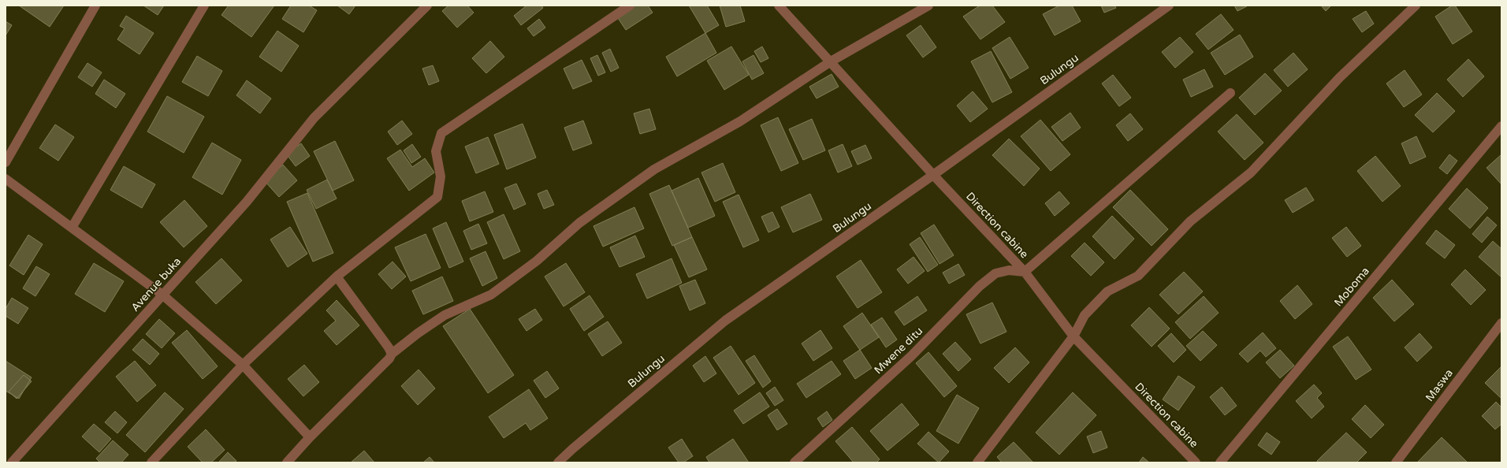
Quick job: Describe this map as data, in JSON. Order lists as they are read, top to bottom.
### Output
{
  "streets": {
    "street": [
      "Bulungu",
      "Direction cabine",
      "Avenue buka",
      "Moboma",
      "Mwene ditu",
      "Maswa"
    ]
  },
  "crossings": [
    ["Bulungu", "Direction cabine"],
    ["Direction cabine", "Mwene ditu"]
  ]
}
